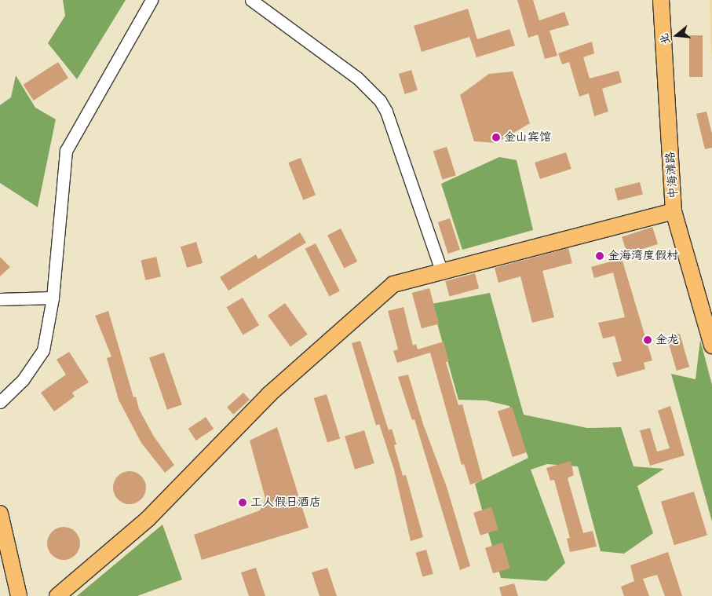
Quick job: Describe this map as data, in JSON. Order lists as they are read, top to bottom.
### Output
{
  "streets": {
    "main road": ["中海滩路"]
  },
  "places": [
    "金山宾馆",
    "金海湾度假村",
    "金龙",
    "工人假日酒店"
  ],
  "north": "left"
}
